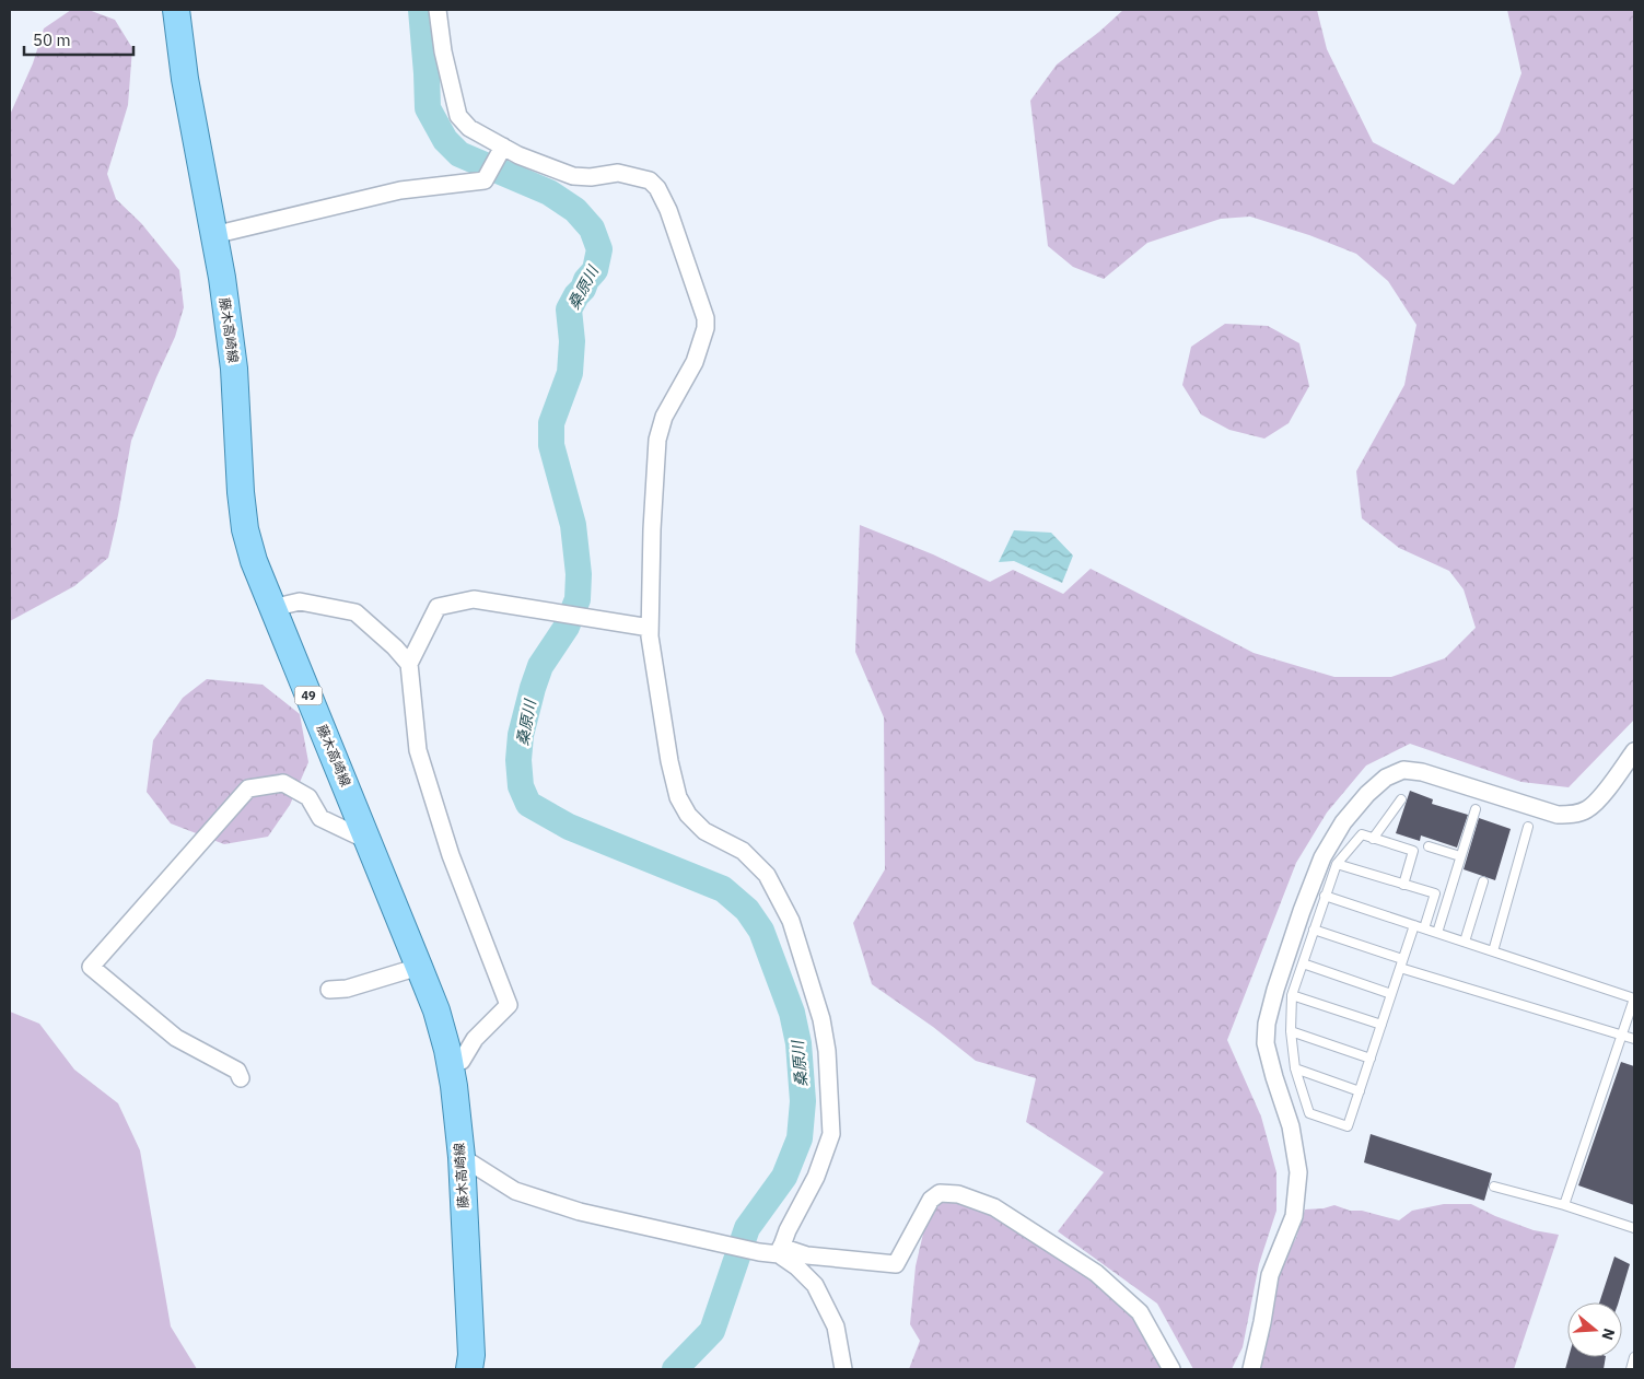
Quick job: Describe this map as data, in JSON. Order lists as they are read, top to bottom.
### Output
{
  "streets": {
    "main road": ["藤木高崎線", "49"]
  },
  "water": ["桑原川"],
  "scale_bar": "50 m",
  "north": "right"
}
